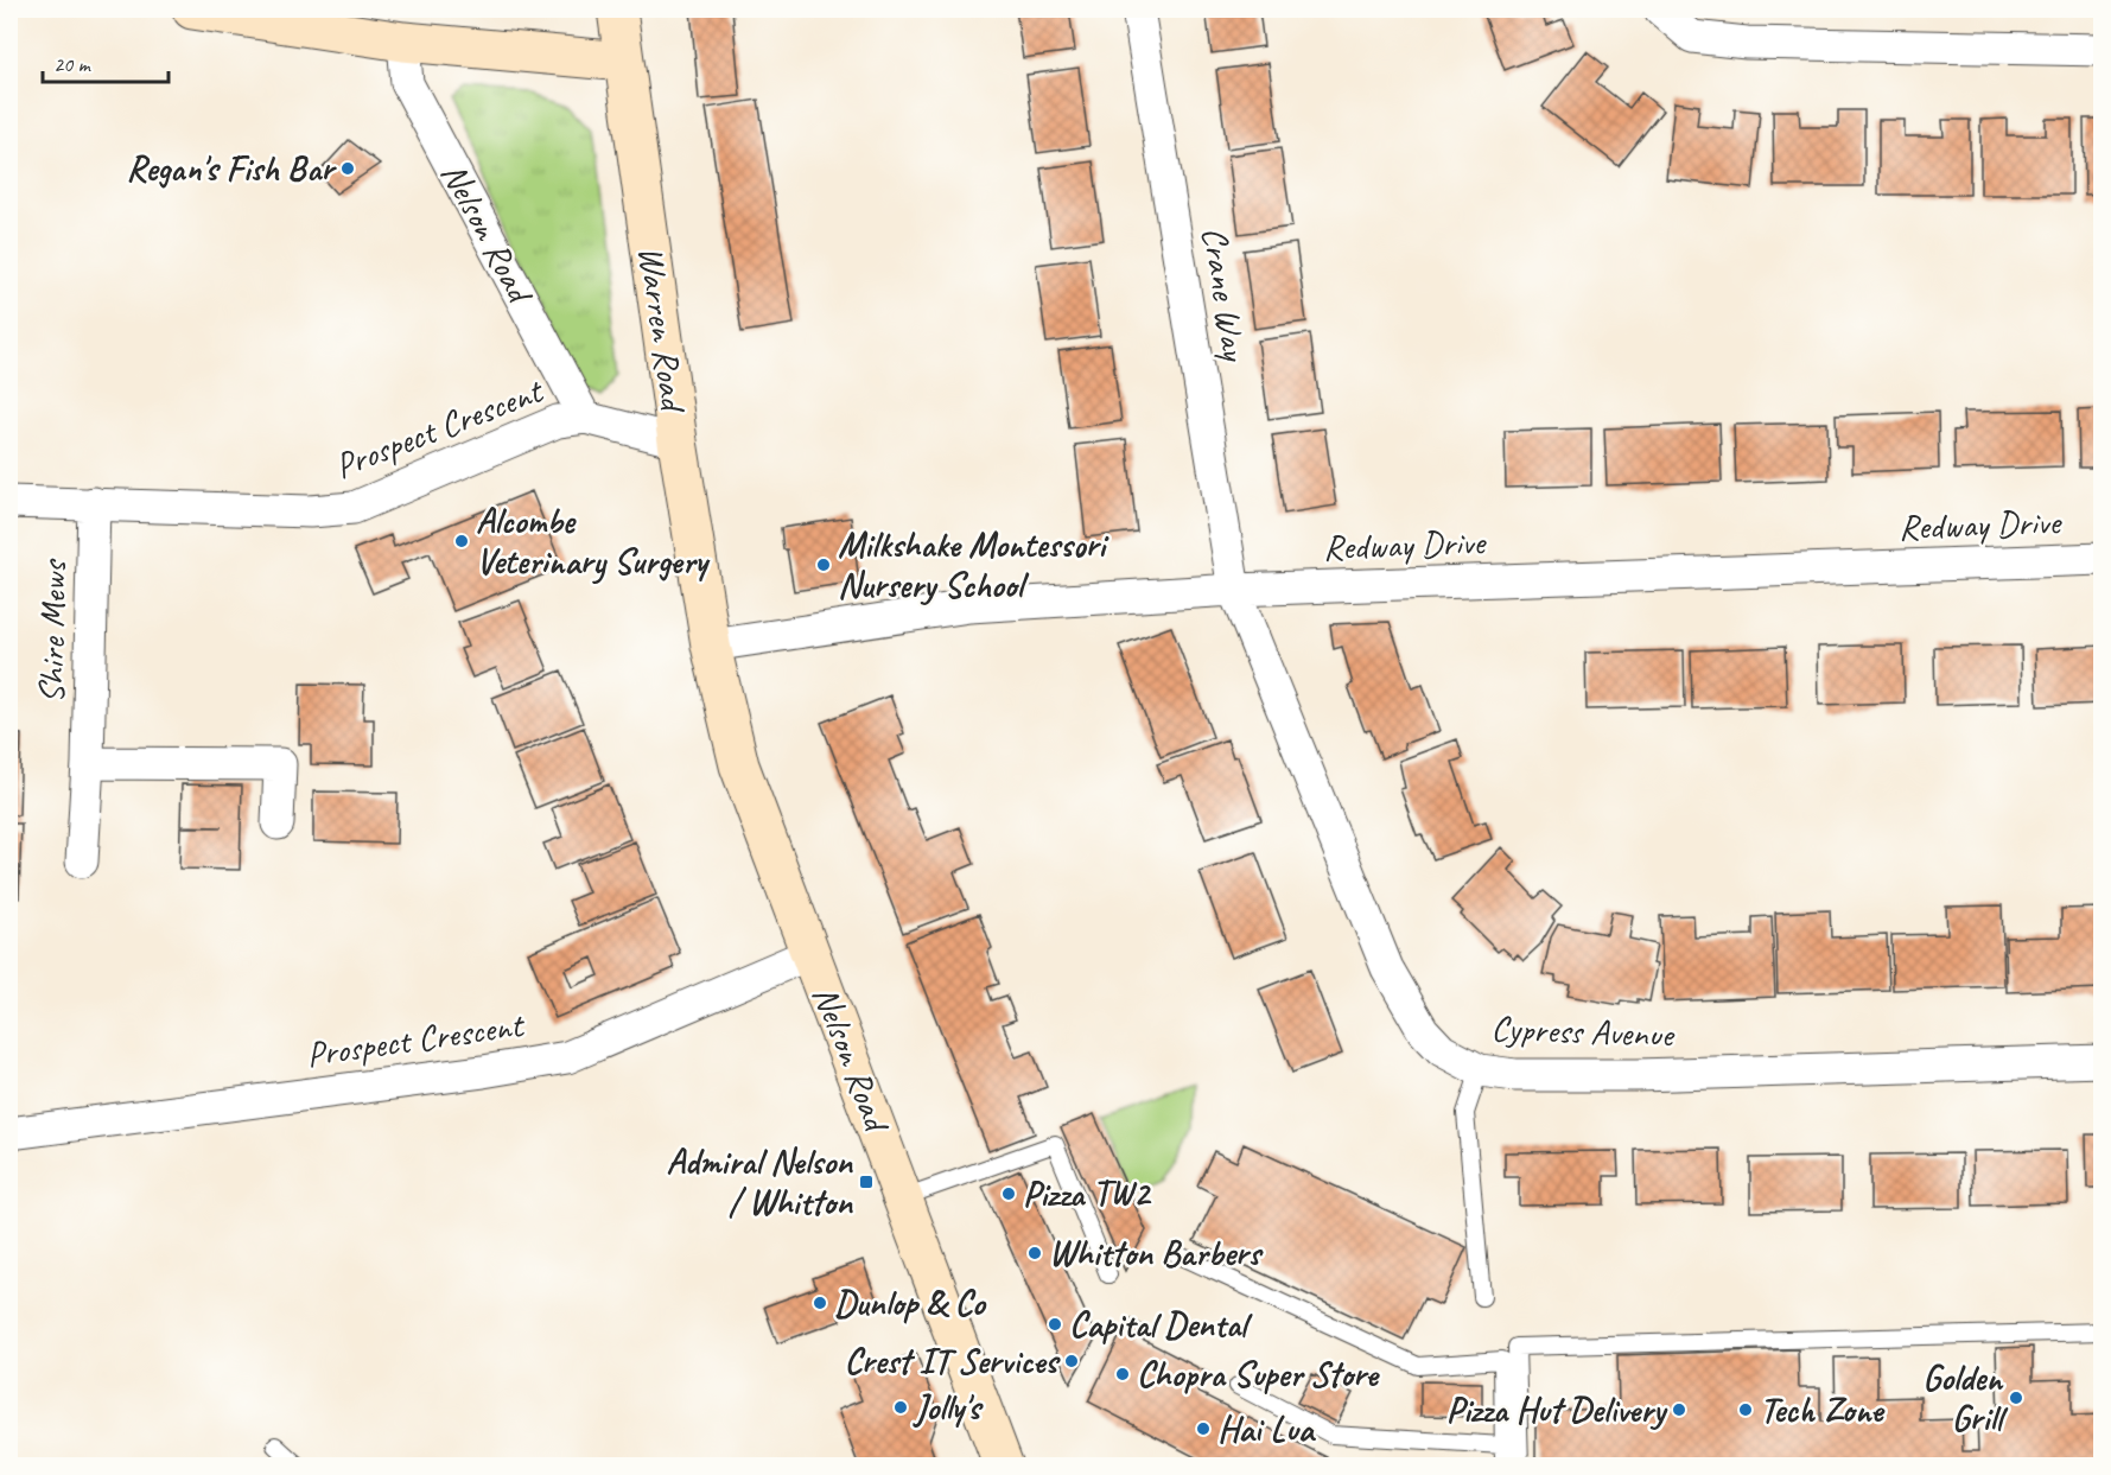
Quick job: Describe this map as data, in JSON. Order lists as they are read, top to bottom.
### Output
{
  "streets": {
    "street": [
      "Nelson Road",
      "Crane Way",
      "Warren Road",
      "Prospect Crescent",
      "Redway Drive",
      "Shire Mews",
      "Cypress Avenue"
    ]
  },
  "crossings": [
    ["Nelson Road", "Warren Road"],
    ["Nelson Road", "Prospect Crescent"],
    ["Nelson Road", "Redway Drive"],
    ["Crane Way", "Redway Drive"],
    ["Crane Way", "Cypress Avenue"],
    ["Warren Road", "Prospect Crescent"],
    ["Warren Road", "Redway Drive"],
    ["Prospect Crescent", "Shire Mews"],
    ["Redway Drive", "Cypress Avenue"]
  ],
  "places": {
    "other": [
      "Regan's Fish Bar",
      "Alcombe Veterinary Surgery",
      "Milkshake Montessori Nursery School",
      "Pizza TW2",
      "Whitton Barbers",
      "Dunlop & Co",
      "Capital Dental",
      "Crest IT Services",
      "Chopra Super Store",
      "Golden Grill",
      "Jolly's",
      "Pizza Hut Delivery",
      "Tech Zone",
      "Hai Lua"
    ],
    "transit": ["Admiral Nelson / Whitton"]
  },
  "scale_bar": "20 m"
}
